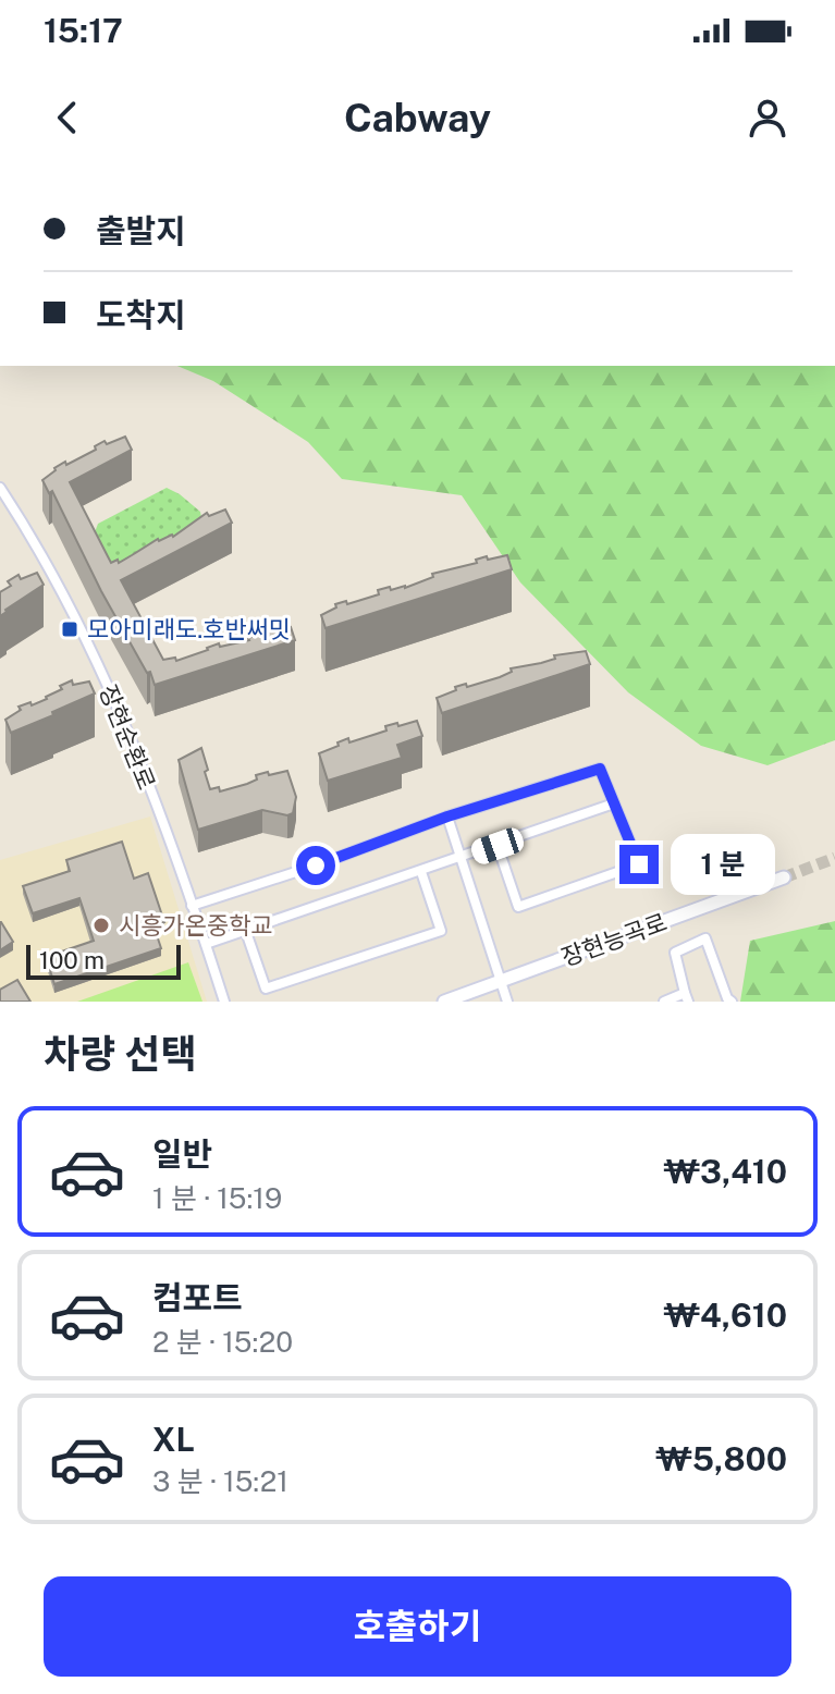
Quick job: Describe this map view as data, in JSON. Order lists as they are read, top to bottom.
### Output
{
  "streets": {
    "main road": ["장현능곡로"],
    "street": ["장현순환로"]
  },
  "places": {
    "transit": ["모아미래도.호반써밋"],
    "other": ["시흥가온중학교"]
  },
  "scale_bar": "100 m",
  "page": {
    "status": "15:17",
    "header": "Cabway",
    "banner": ["출발지", "도착지"],
    "bubble": "1 분",
    "scale": "100 m",
    "heading": "차량 선택",
    "list": [
      {
        "name": "일반",
        "note": "1 분 · 15:19",
        "value": "₩3,410"
      },
      {
        "name": "컴포트",
        "note": "2 분 · 15:20",
        "value": "₩4,610"
      },
      {
        "name": "XL",
        "note": "3 분 · 15:21",
        "value": "₩5,800"
      }
    ],
    "buttons": "호출하기"
  }
}
